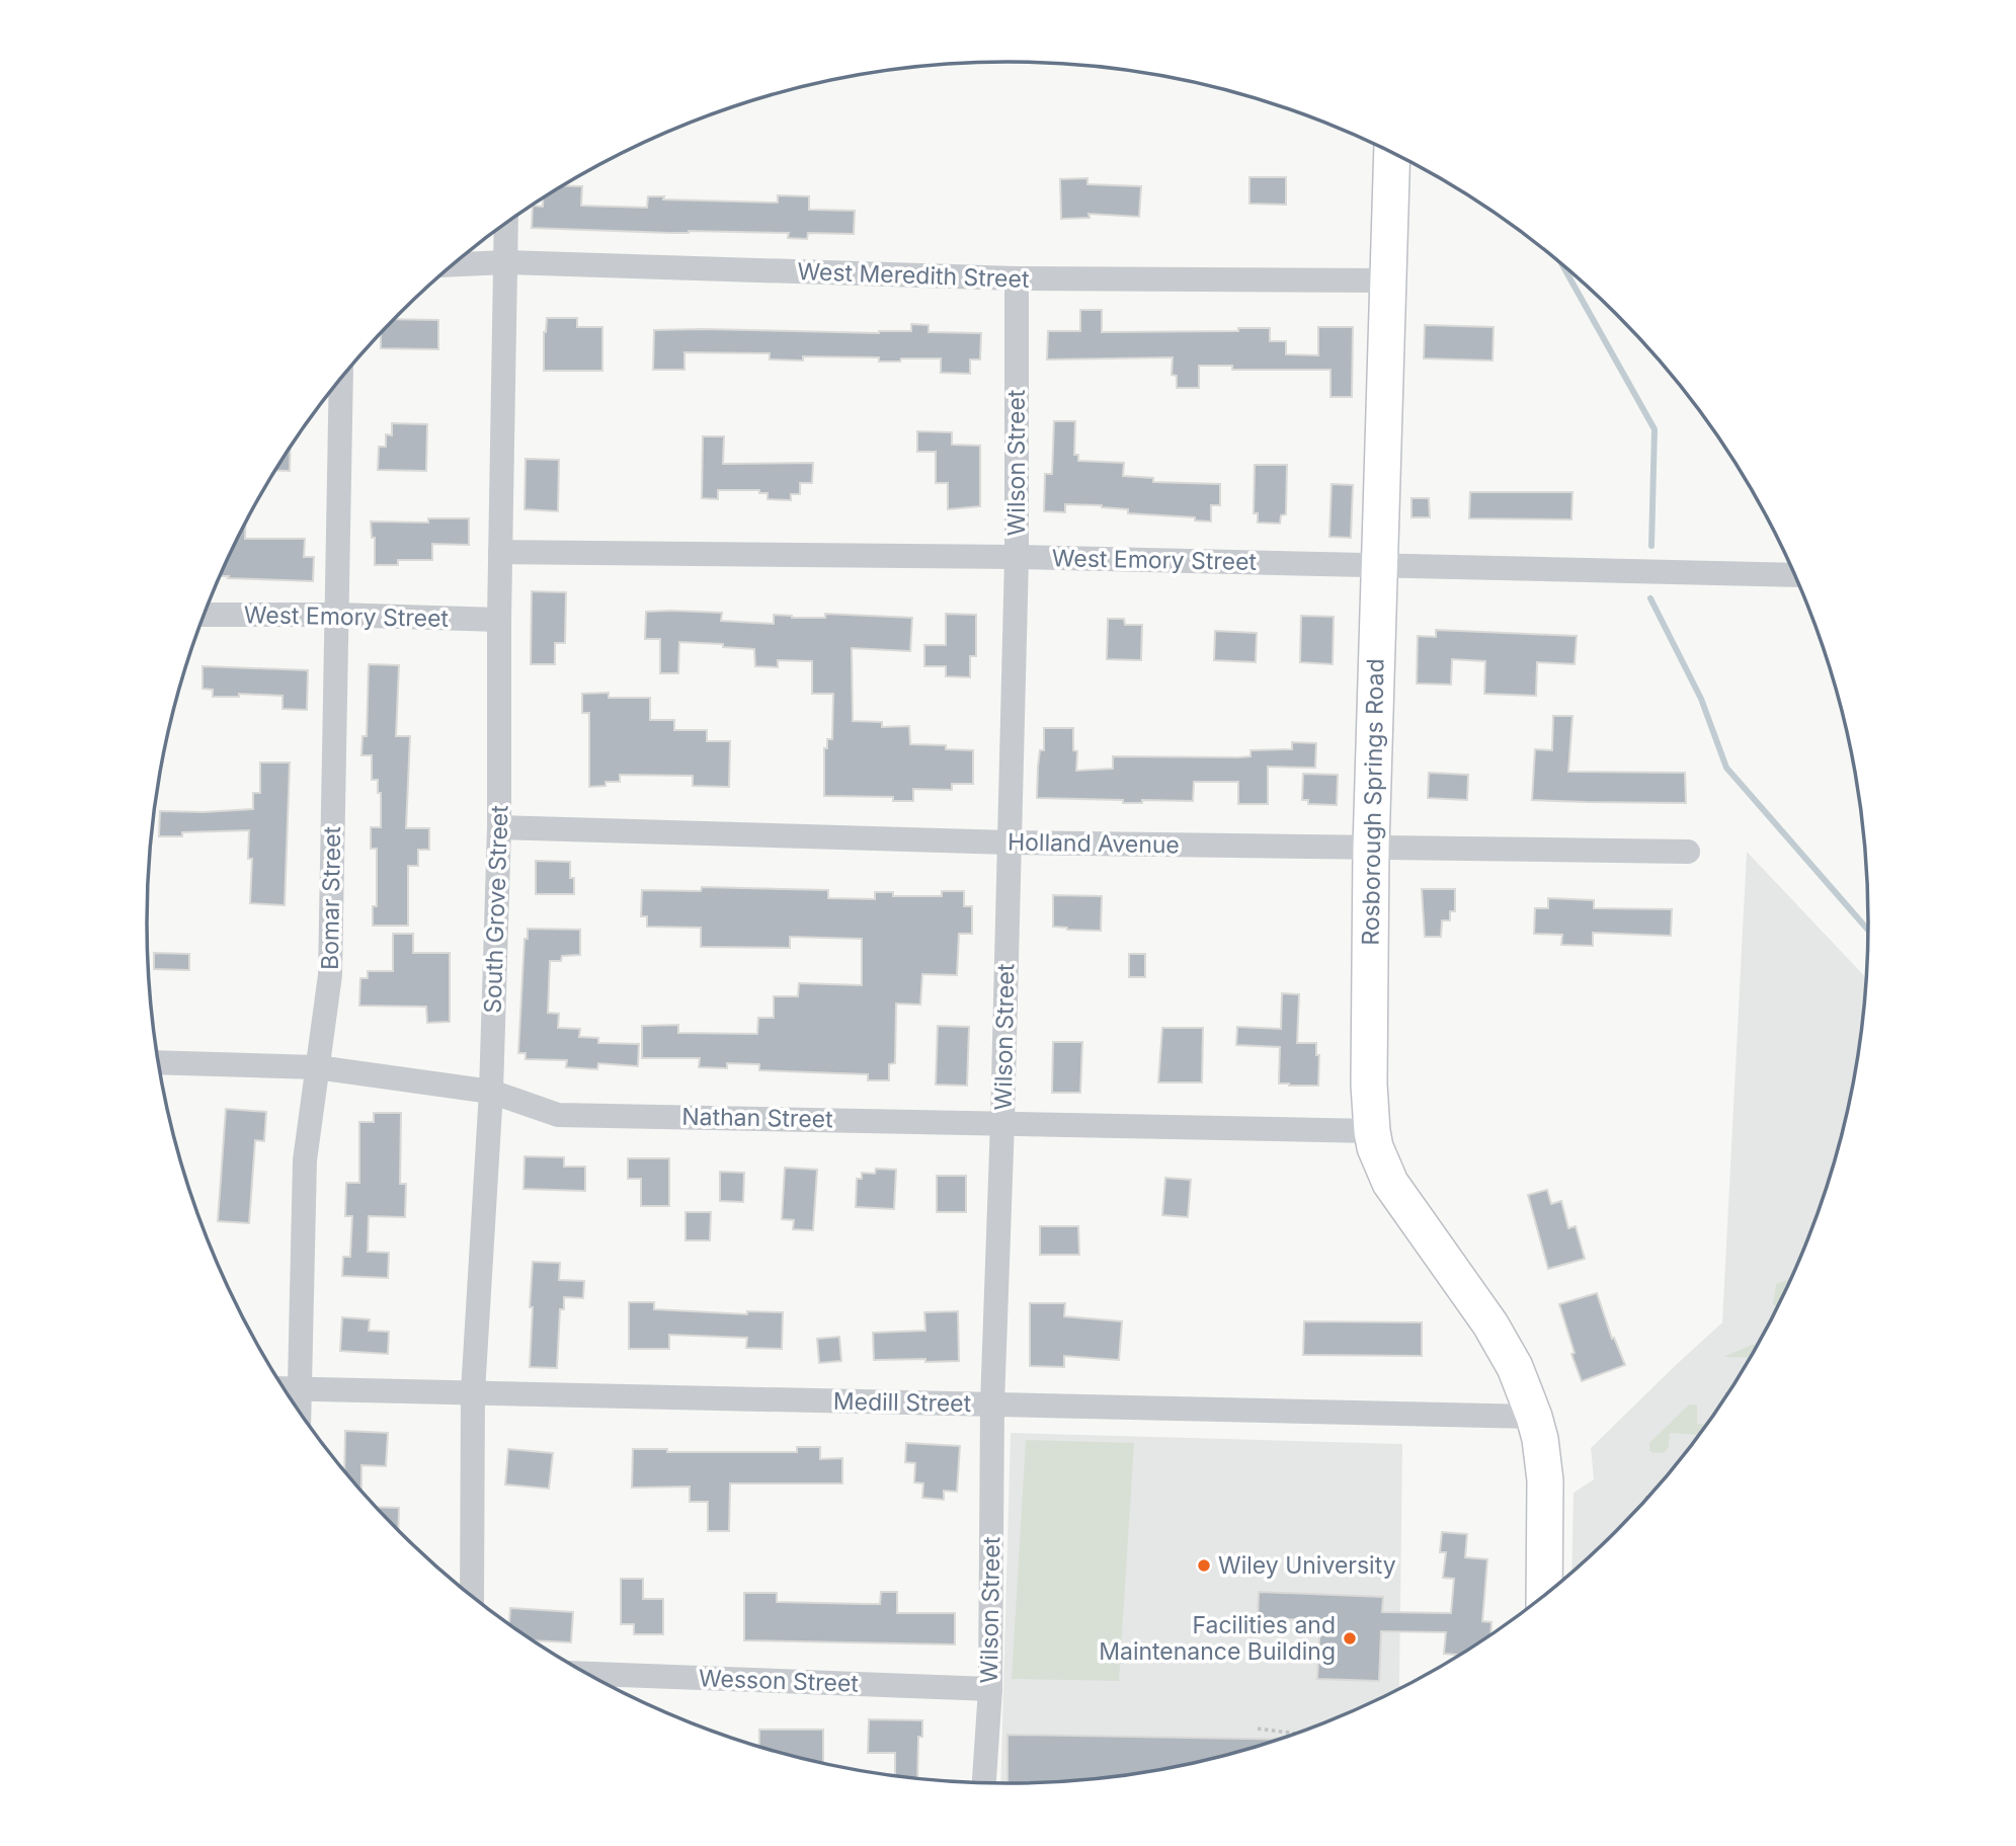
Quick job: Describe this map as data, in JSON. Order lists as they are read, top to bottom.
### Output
{
  "streets": {
    "street": [
      "West Meredith Street",
      "Wilson Street",
      "West Emory Street",
      "Rosborough Springs Road",
      "Holland Avenue",
      "Bomar Street",
      "South Grove Street",
      "Nathan Street",
      "Medill Street",
      "Wesson Street"
    ]
  },
  "crossings": [
    ["West Meredith Street", "Wilson Street"],
    ["West Meredith Street", "Rosborough Springs Road"],
    ["West Meredith Street", "South Grove Street"],
    ["Wilson Street", "West Emory Street"],
    ["Wilson Street", "Holland Avenue"],
    ["Wilson Street", "Nathan Street"],
    ["Wilson Street", "Medill Street"],
    ["Wilson Street", "Wesson Street"],
    ["West Emory Street", "Rosborough Springs Road"],
    ["West Emory Street", "Bomar Street"],
    ["West Emory Street", "South Grove Street"],
    ["Rosborough Springs Road", "Holland Avenue"],
    ["Rosborough Springs Road", "Nathan Street"],
    ["Rosborough Springs Road", "Medill Street"],
    ["Holland Avenue", "South Grove Street"],
    ["Bomar Street", "Nathan Street"],
    ["Bomar Street", "Medill Street"],
    ["South Grove Street", "Nathan Street"],
    ["South Grove Street", "Medill Street"]
  ],
  "places": ["Wiley University", "Facilities and Maintenance Building"]
}
